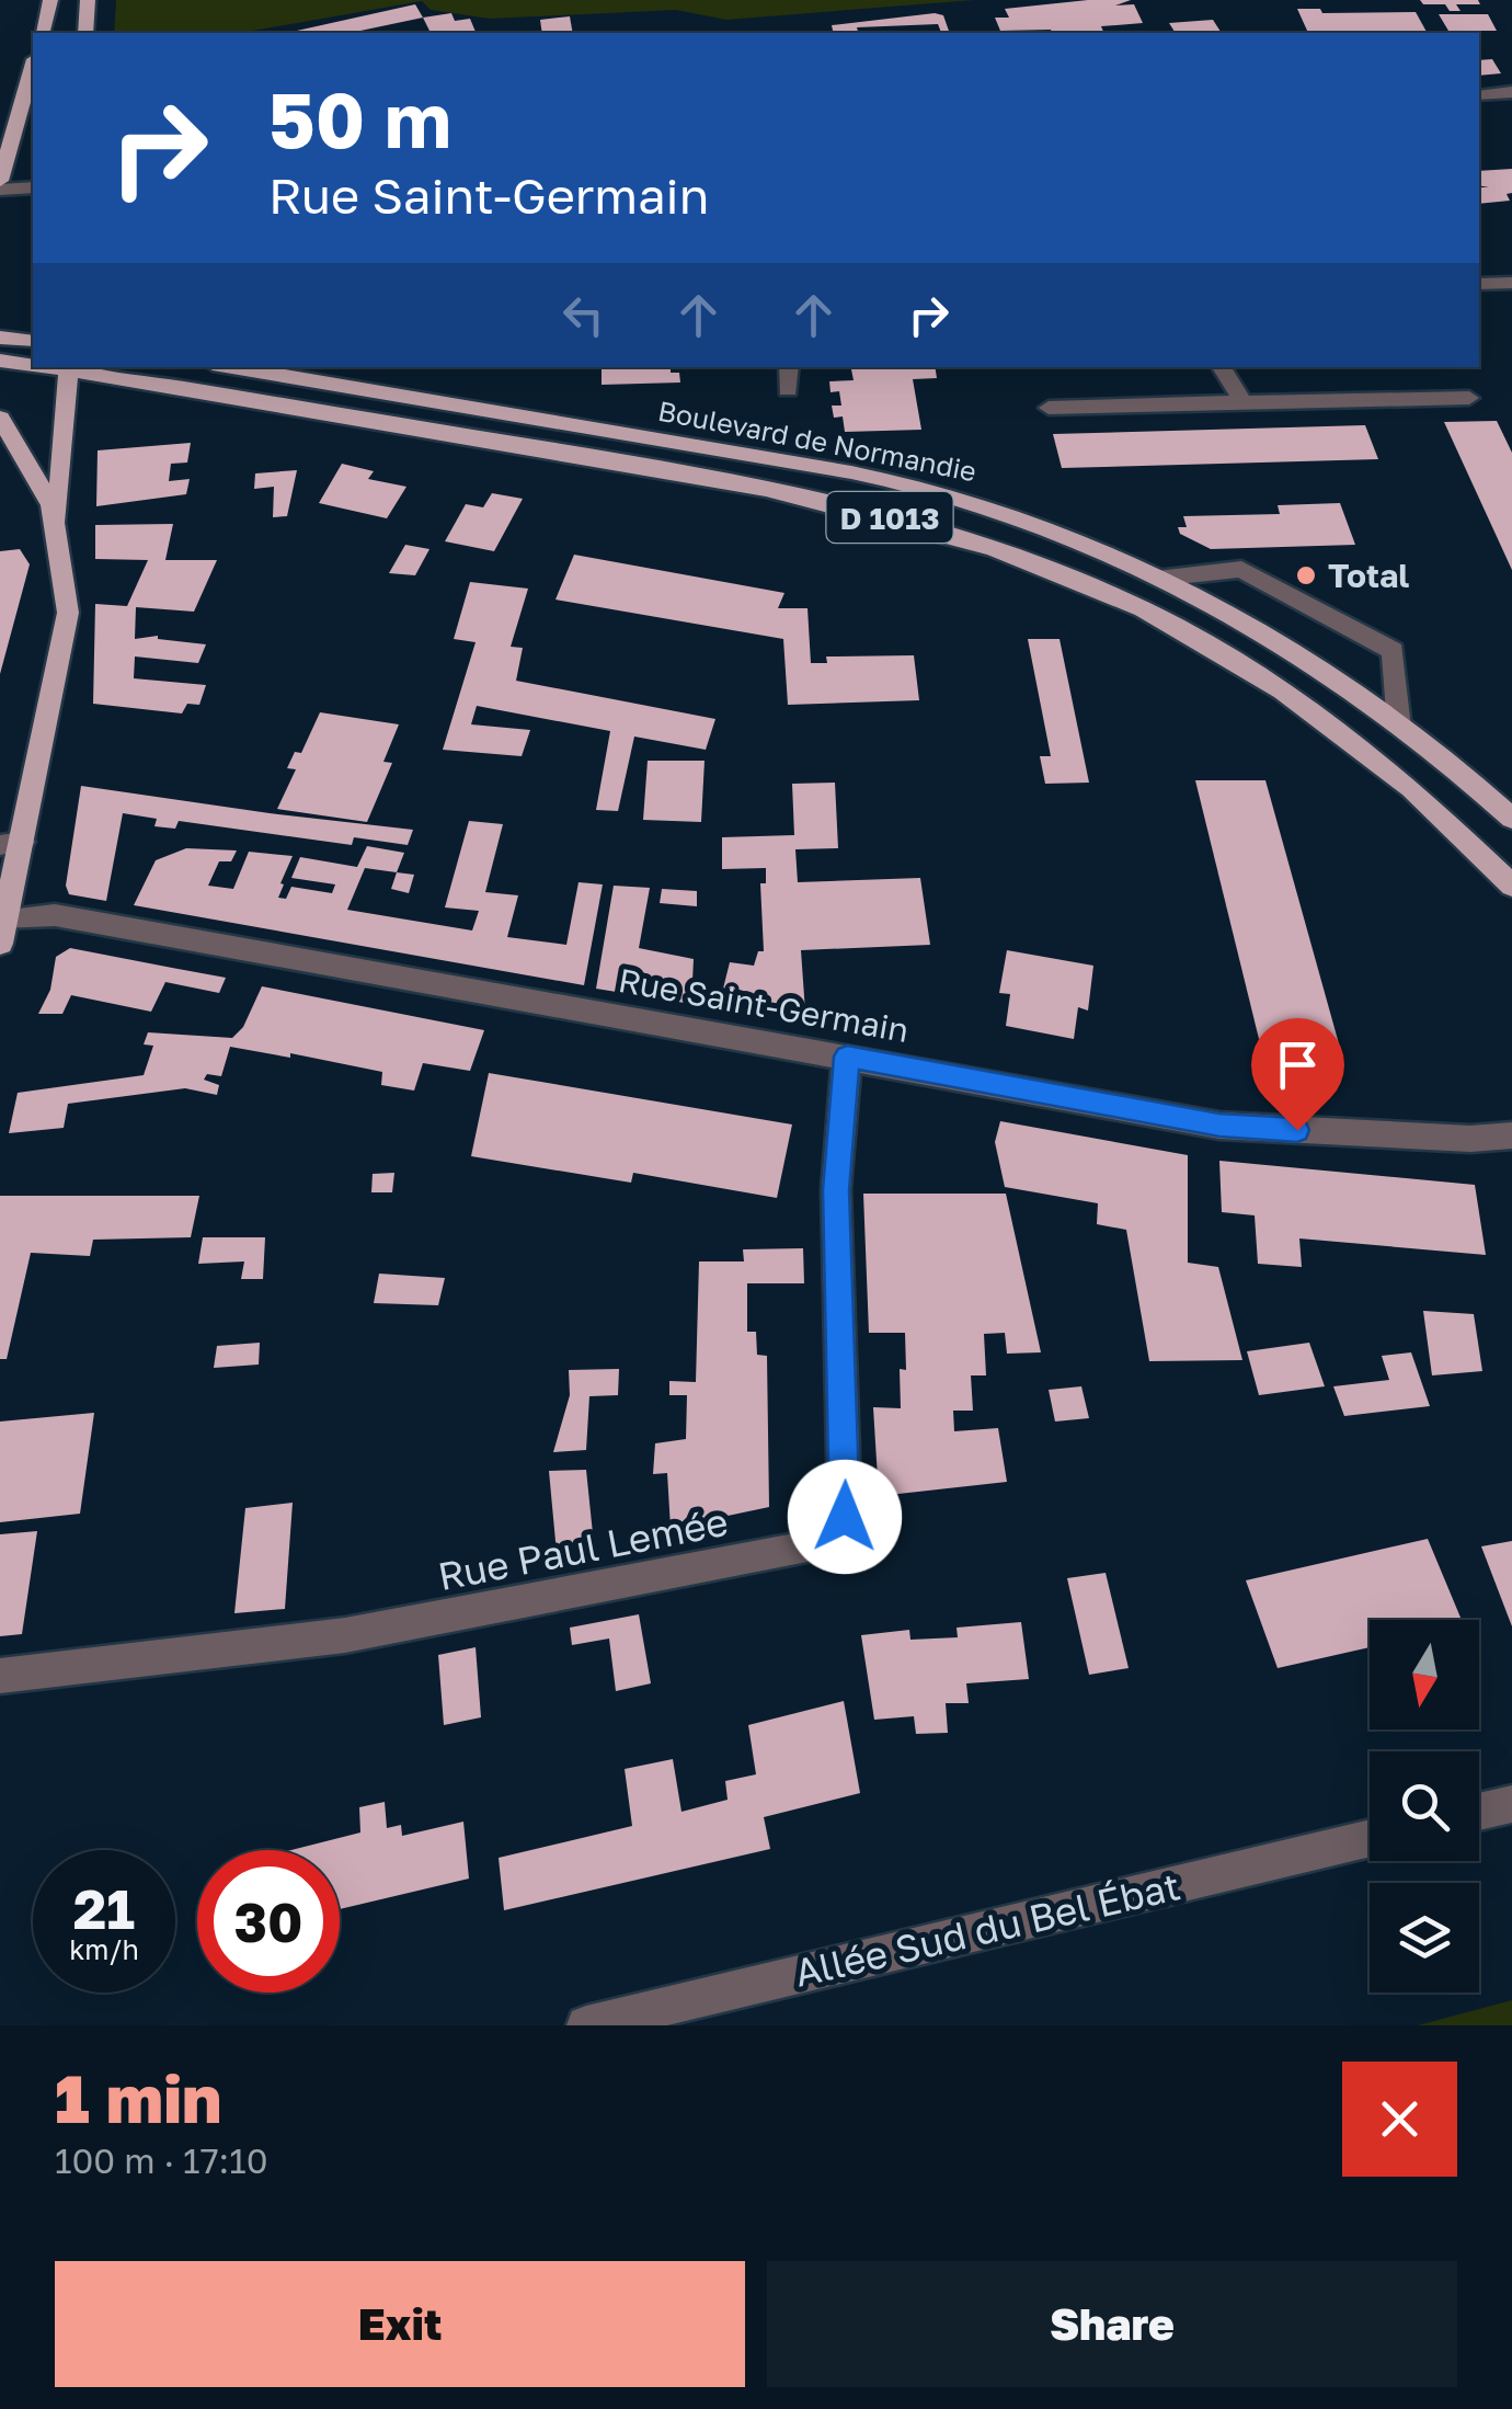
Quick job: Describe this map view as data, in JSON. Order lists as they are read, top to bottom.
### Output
{
  "streets": {
    "main road": ["Boulevard de Normandie", "D 1013"],
    "street": ["Rue Saint-Germain", "Rue Paul Lemée", "Allée Sud du Bel Ébat"]
  },
  "crossings": [
    ["Rue Saint-Germain", "Rue Paul Lemée"]
  ],
  "places": ["Total"],
  "north": "bottom",
  "page": {
    "turn": ["50 m", "Rue Saint-Germain"],
    "speed": "21 km/h",
    "limit": "30",
    "heading": ["1 min", "100 m · 17:10"],
    "buttons": ["Exit", "Share"]
  }
}
